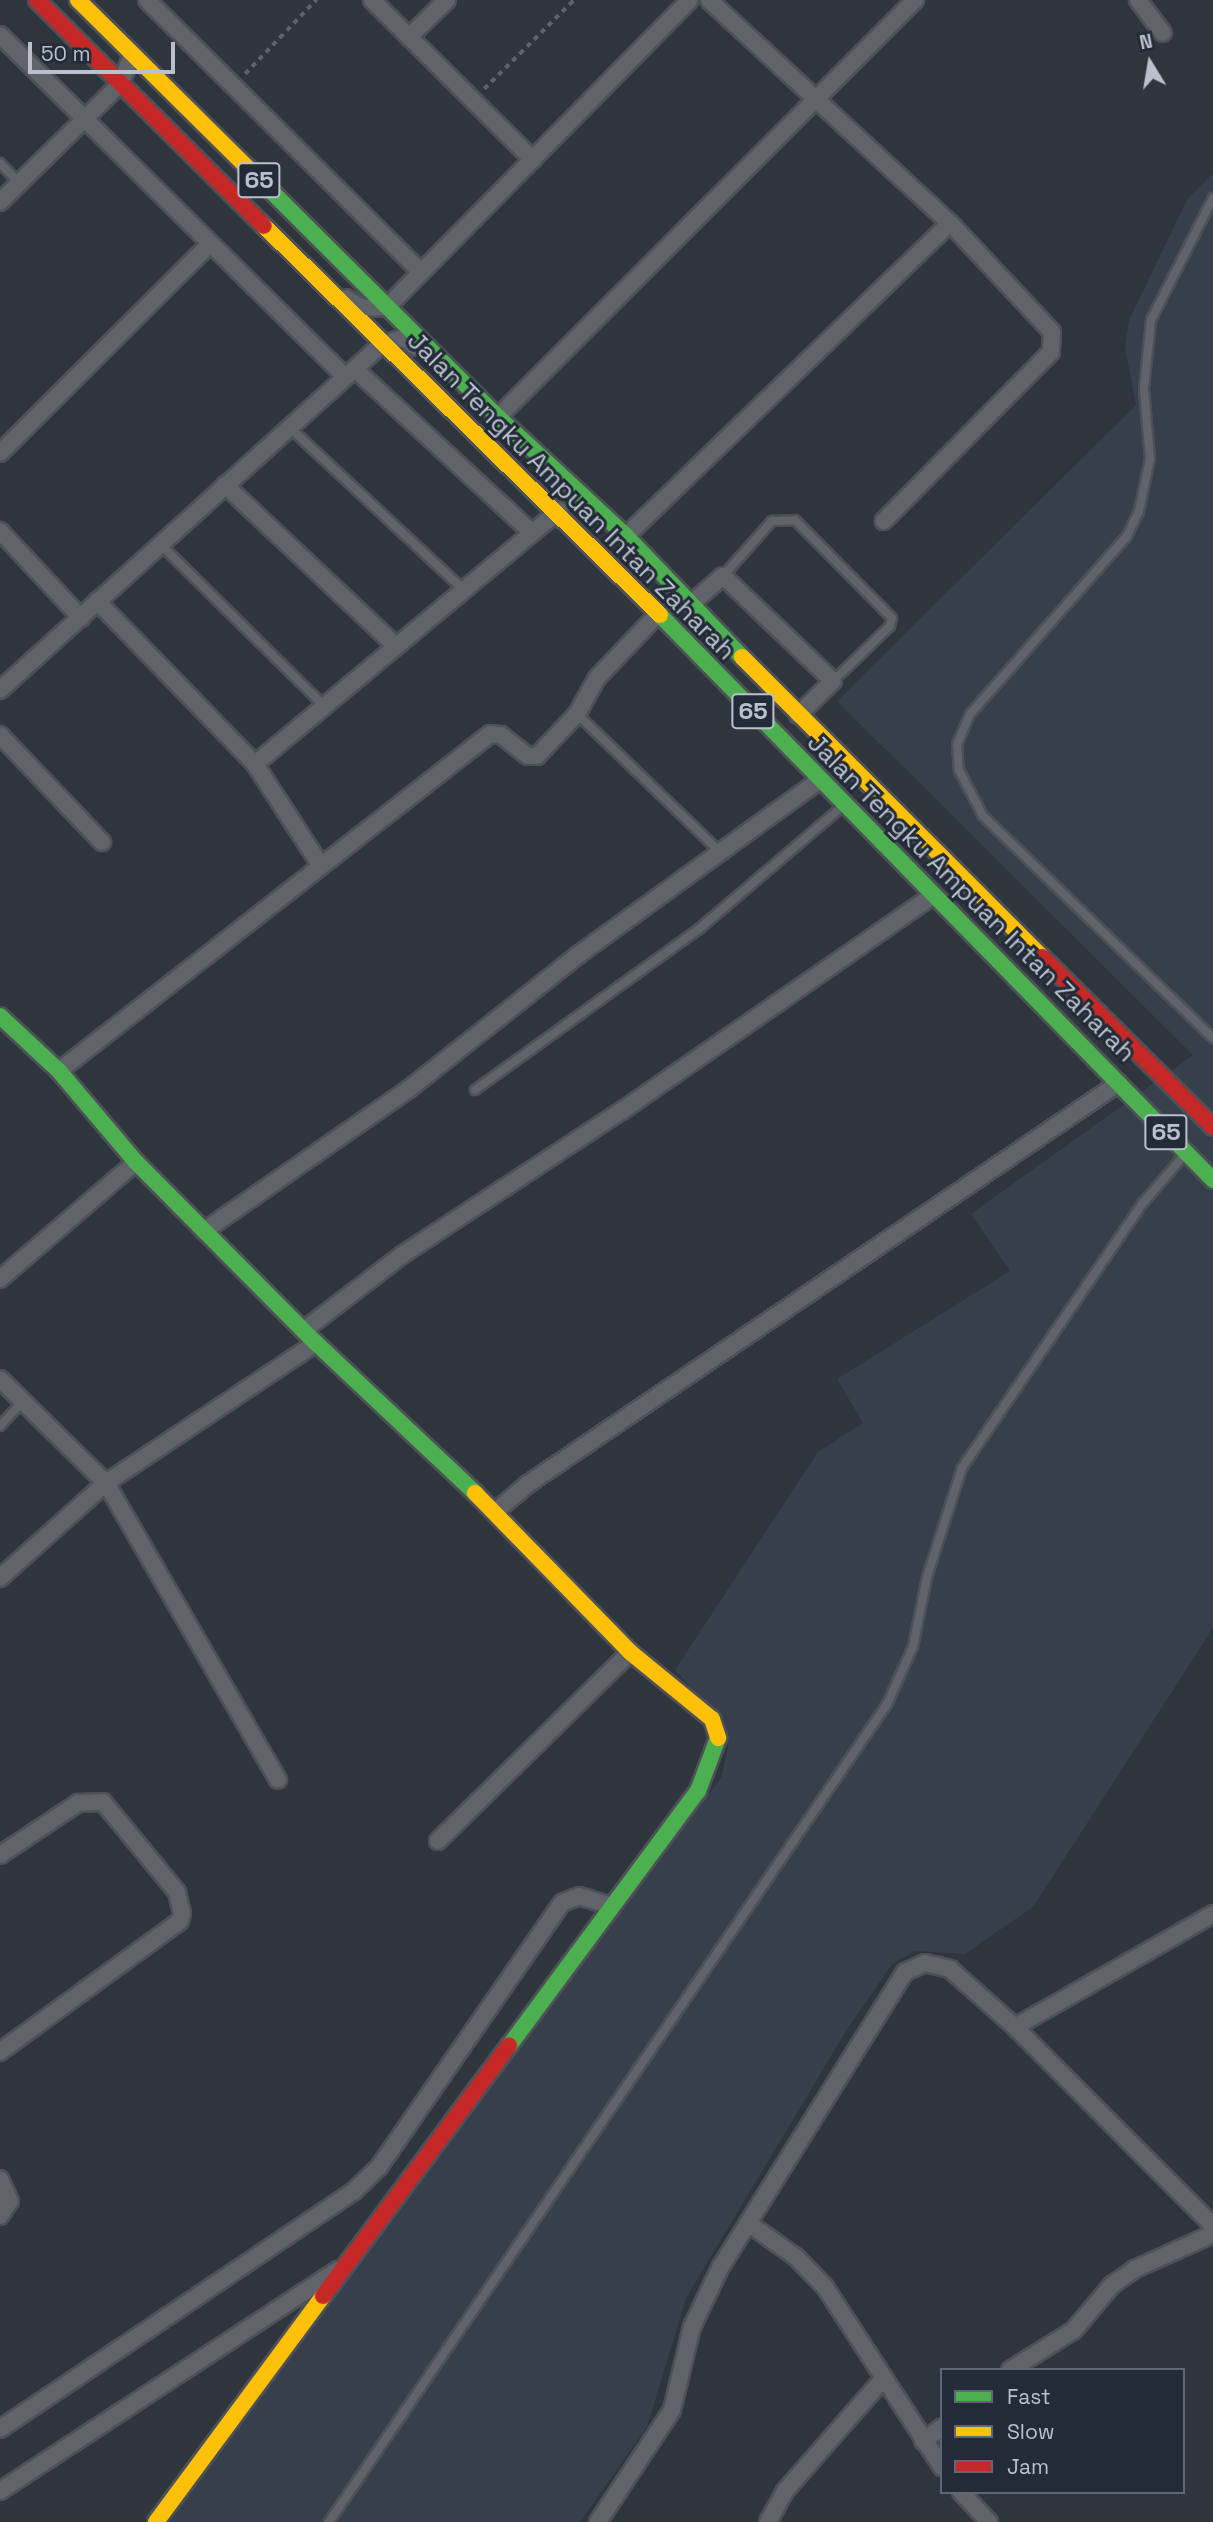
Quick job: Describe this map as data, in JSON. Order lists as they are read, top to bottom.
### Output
{
  "streets": {
    "main road": ["65", "Jalan Tengku Ampuan Intan Zaharah"]
  },
  "legend": ["Fast", "Slow", "Jam"],
  "scale_bar": "50 m",
  "north": "top"
}
